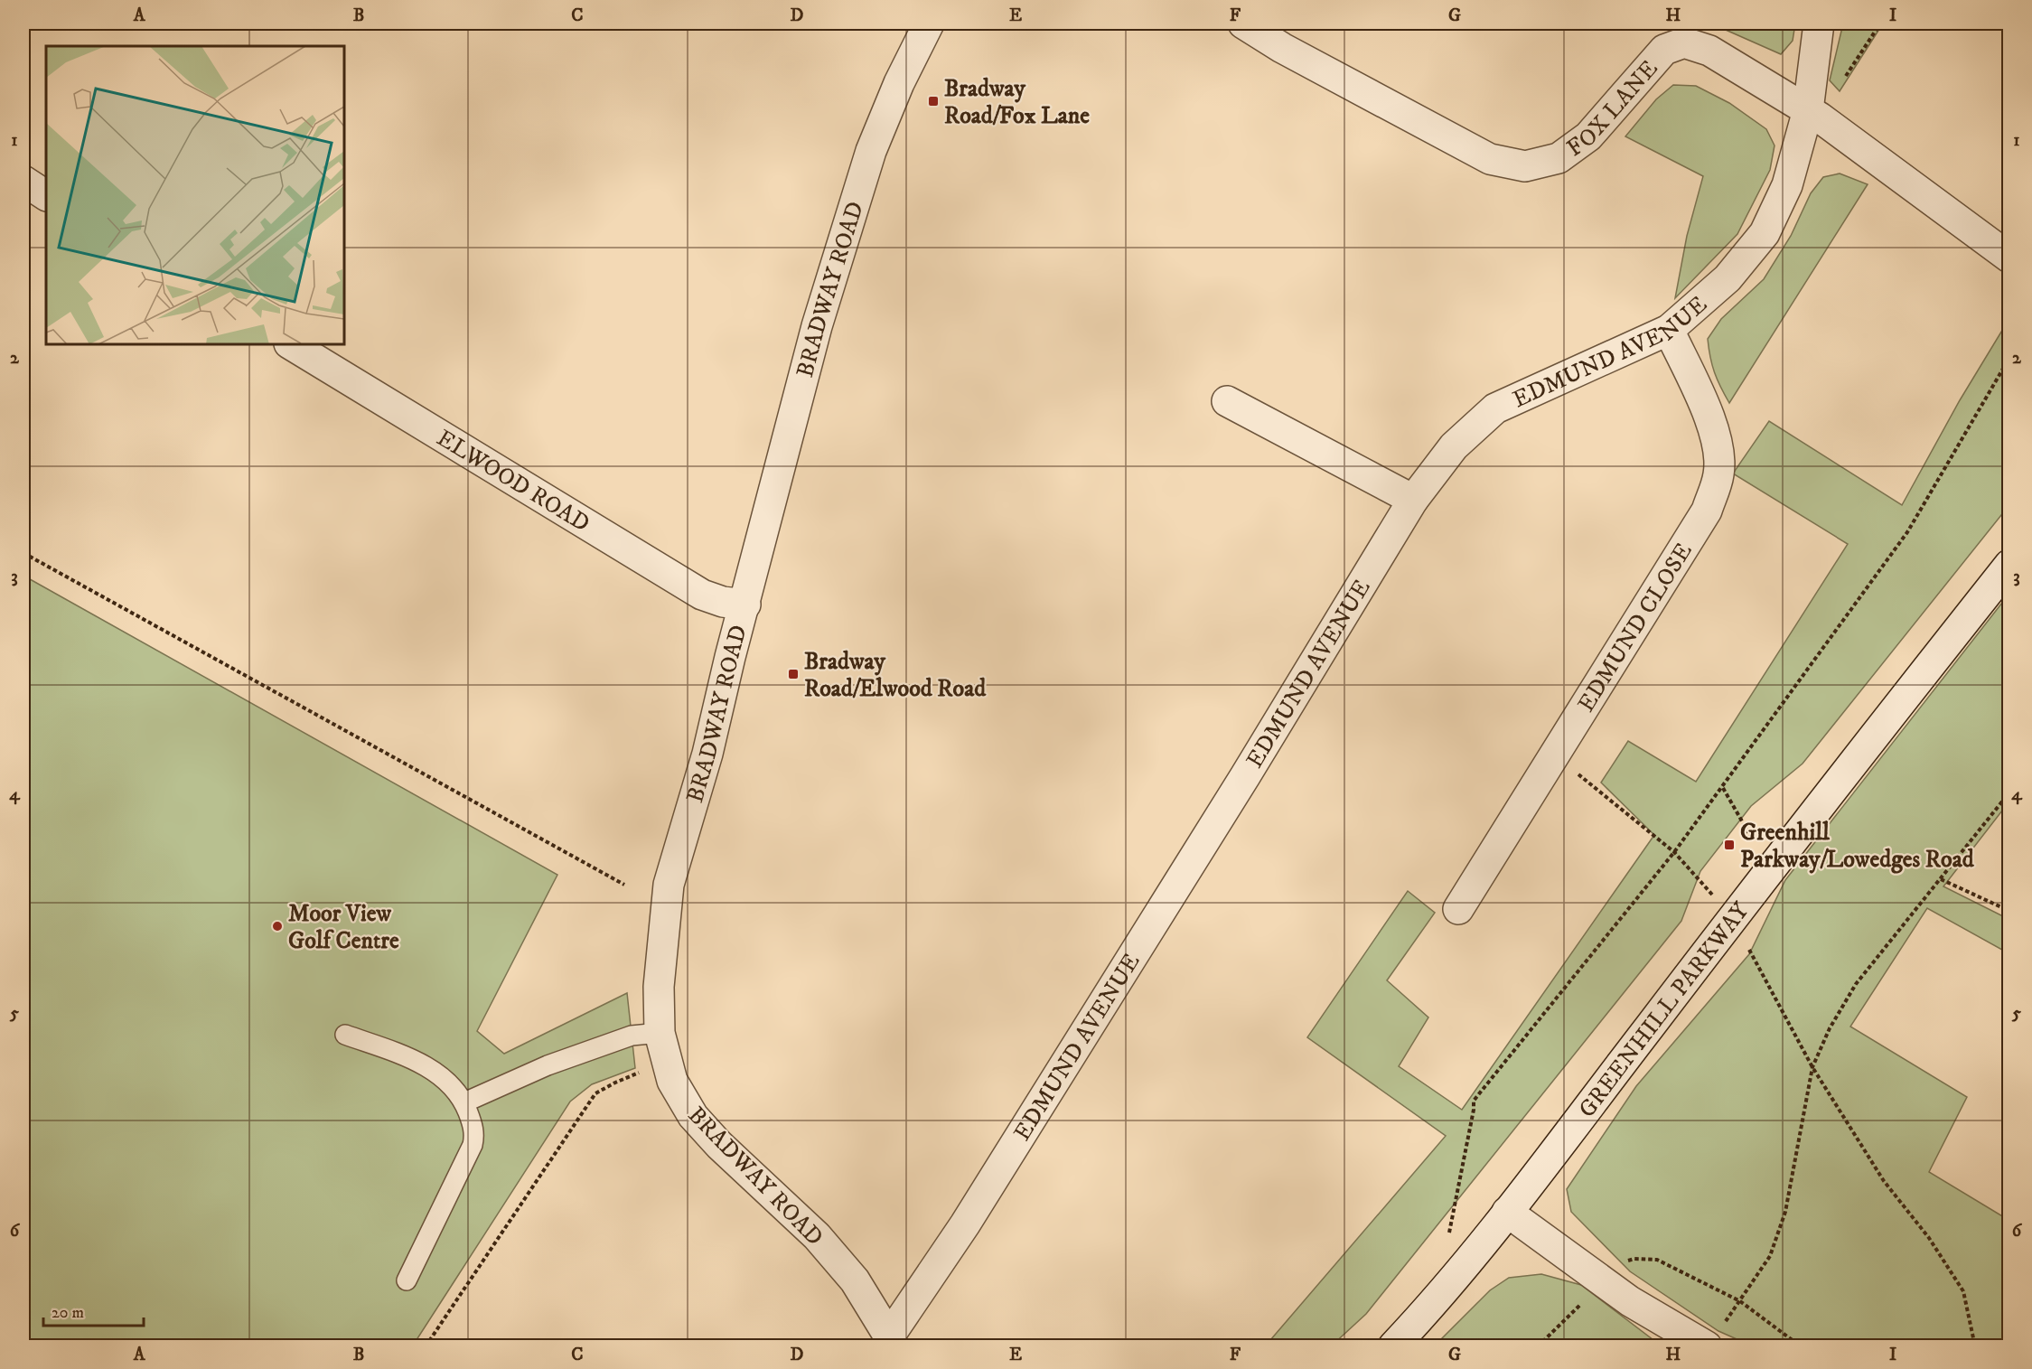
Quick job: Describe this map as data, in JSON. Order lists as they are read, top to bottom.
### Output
{
  "streets": {
    "street": [
      "FOX LANE",
      "BRADWAY ROAD",
      "EDMUND AVENUE",
      "ELWOOD ROAD",
      "EDMUND CLOSE",
      "GREENHILL PARKWAY"
    ]
  },
  "crossings": [
    ["FOX LANE", "EDMUND AVENUE"],
    ["BRADWAY ROAD", "EDMUND AVENUE"],
    ["BRADWAY ROAD", "ELWOOD ROAD"],
    ["EDMUND AVENUE", "EDMUND CLOSE"]
  ],
  "places": {
    "transit": ["Bradway Road/Fox Lane", "Bradway Road/Elwood Road", "Greenhill Parkway/Lowedges Road"],
    "other": ["Moor View Golf Centre"]
  },
  "scale_bar": "20 m",
  "grid": {
    "columns": [
      "A",
      "B",
      "C",
      "D",
      "E",
      "F",
      "G",
      "H",
      "I"
    ],
    "rows": [
      "1",
      "2",
      "3",
      "4",
      "5",
      "6"
    ]
  }
}
